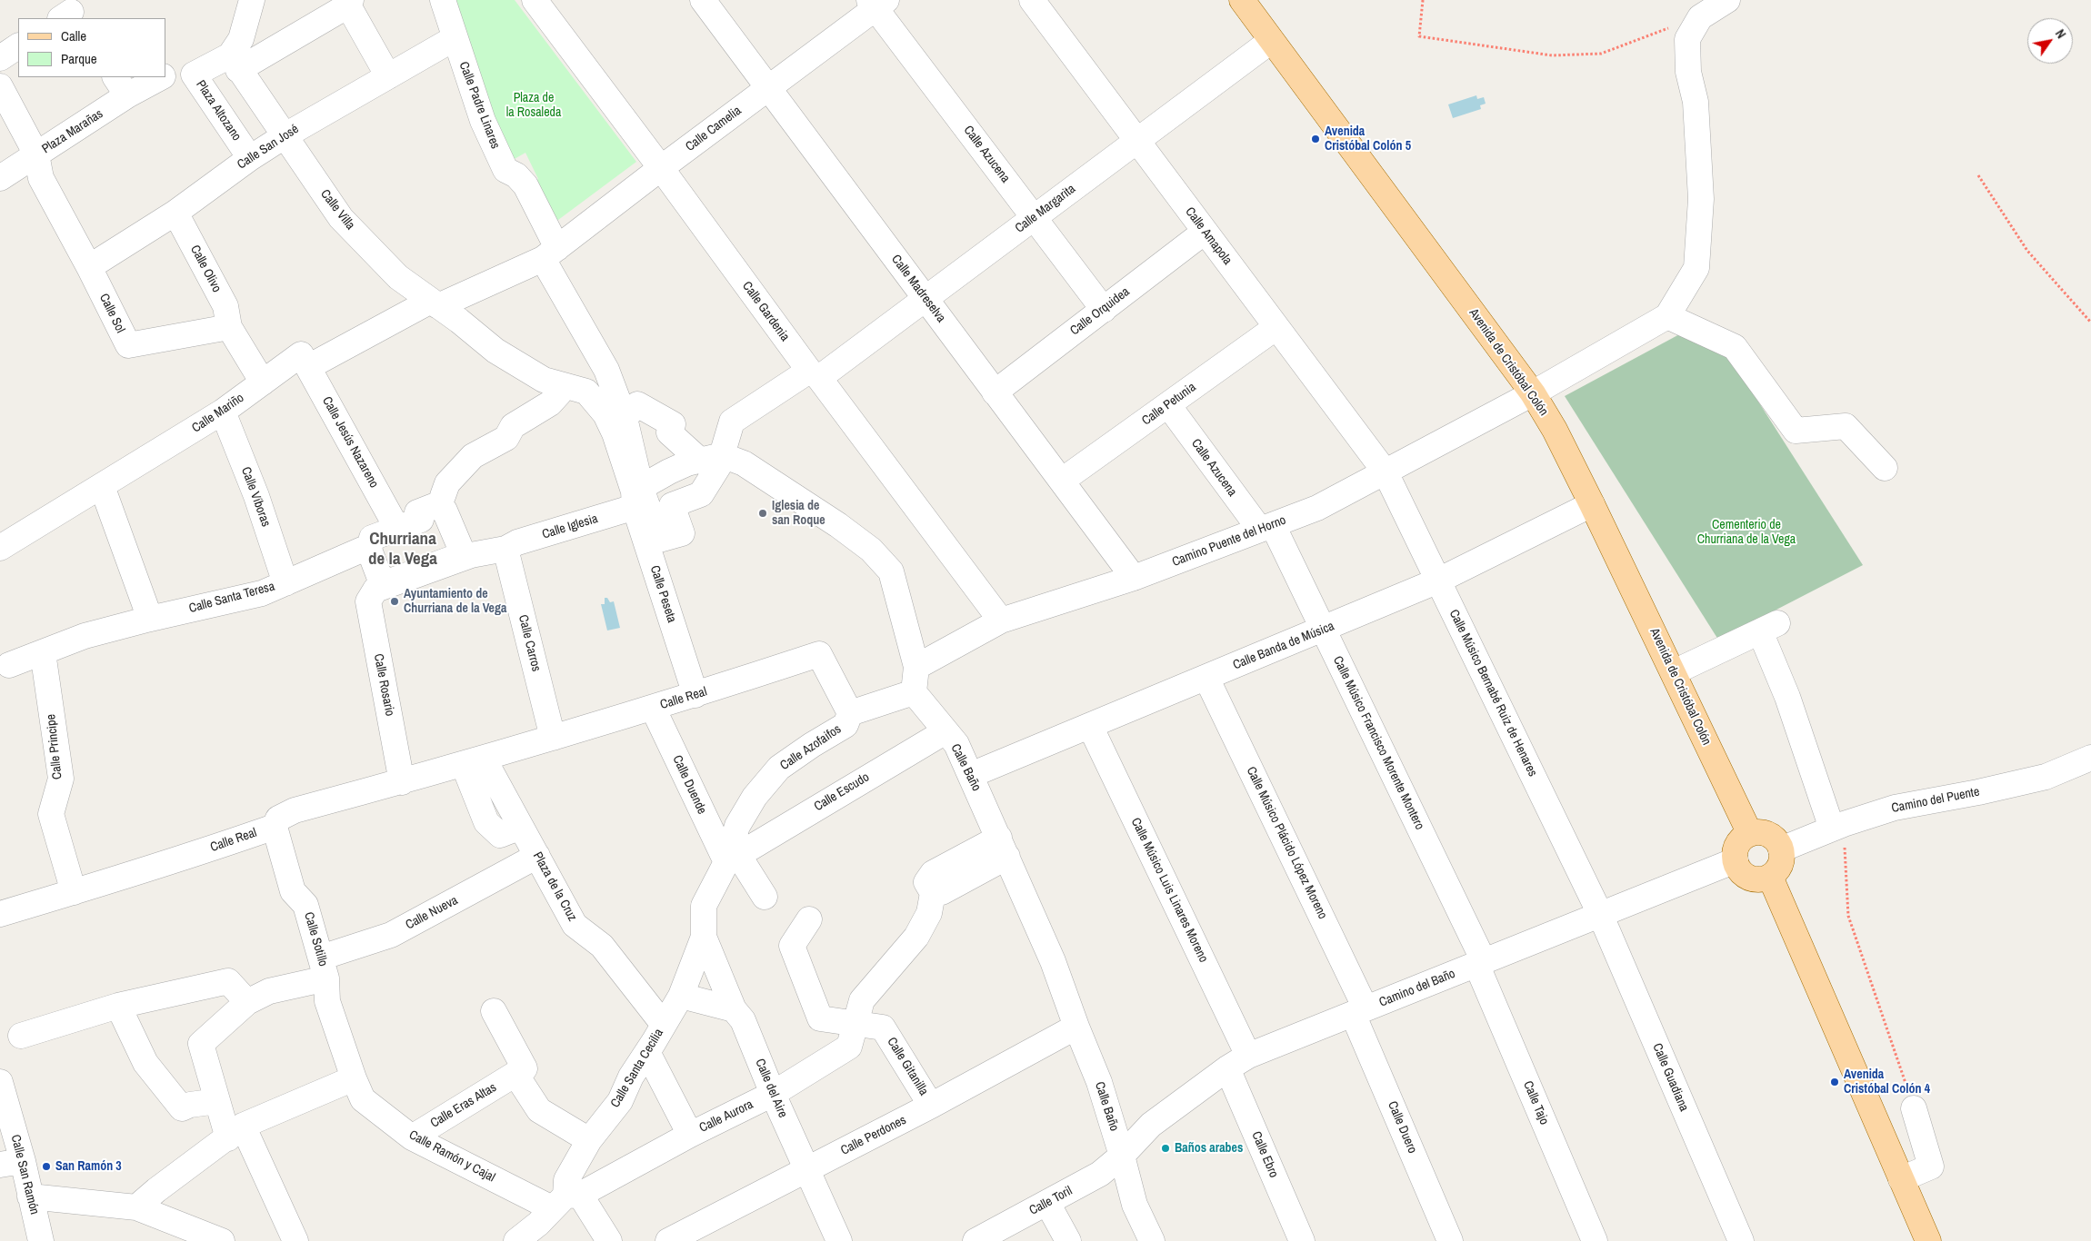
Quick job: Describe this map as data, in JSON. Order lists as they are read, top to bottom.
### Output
{
  "streets": {
    "main road": ["Avenida de Cristóbal Colón"],
    "street": [
      "Calle Padre Linares",
      "Plaza Altozano",
      "Calle Camelia",
      "Plaza Marañas",
      "Calle San José",
      "Calle Azucena",
      "Calle Margarita",
      "Calle Villa",
      "Calle Amapola",
      "Calle Olivo",
      "Calle Madreselva",
      "Calle Gardenia",
      "Calle Orquidea",
      "Calle Sol",
      "Calle Petunia",
      "Calle Mariño",
      "Calle Jesús Nazareno",
      "Calle Víboras",
      "Calle Iglesia",
      "Camino Puente del Horno",
      "Calle Peseta",
      "Calle Santa Teresa",
      "Calle Carros",
      "Calle Banda de Música",
      "Calle Rosario",
      "Calle Músico Bernabé Ruiz de Henares",
      "Calle Real",
      "Calle Músico Francisco Morente Montero",
      "Calle Principe",
      "Calle Azofaifos",
      "Calle Baño",
      "Calle Duende",
      "Calle Escudo",
      "Camino del Puente",
      "Calle Músico Plácido López Moreno",
      "Plaza de la Cruz",
      "Calle Músico Luis Linares Moreno",
      "Calle Nueva",
      "Calle Sotillo",
      "Camino del Baño",
      "Calle Gitanilla",
      "Calle Santa Cecilia",
      "Calle Guadiana",
      "Calle del Aire",
      "Calle Tajo",
      "Calle Eras Altas",
      "Calle Aurora",
      "Calle Duero",
      "Calle Perdones",
      "Calle Ebro",
      "Calle Ramón y Cajal",
      "Calle San Ramón",
      "Calle Toril"
    ]
  },
  "crossings": [
    ["Calle Padre Linares", "Calle Camelia"],
    ["Calle Padre Linares", "Calle San José"],
    ["Calle Padre Linares", "Calle Villa"],
    ["Plaza Altozano", "Plaza Marañas"],
    ["Plaza Altozano", "Calle San José"],
    ["Calle Camelia", "Calle Azucena"],
    ["Calle Camelia", "Calle Madreselva"],
    ["Calle Camelia", "Calle Gardenia"],
    ["Plaza Marañas", "Calle Sol"],
    ["Calle San José", "Calle Villa"],
    ["Calle San José", "Calle Olivo"],
    ["Calle San José", "Calle Sol"],
    ["Calle Azucena", "Calle Margarita"],
    ["Calle Azucena", "Calle Orquidea"],
    ["Calle Azucena", "Calle Petunia"],
    ["Calle Azucena", "Camino Puente del Horno"],
    ["Calle Azucena", "Calle Músico Francisco Morente Montero"],
    ["Calle Margarita", "Calle Amapola"],
    ["Calle Margarita", "Calle Madreselva"],
    ["Calle Margarita", "Calle Gardenia"],
    ["Calle Margarita", "Avenida de Cristóbal Colón"],
    ["Calle Margarita", "Calle Iglesia"],
    ["Calle Amapola", "Calle Orquidea"],
    ["Calle Amapola", "Calle Petunia"],
    ["Calle Amapola", "Camino Puente del Horno"],
    ["Calle Amapola", "Calle Músico Bernabé Ruiz de Henares"],
    ["Calle Olivo", "Calle Sol"],
    ["Calle Madreselva", "Calle Orquidea"],
    ["Calle Madreselva", "Calle Petunia"],
    ["Calle Madreselva", "Camino Puente del Horno"],
    ["Calle Gardenia", "Camino Puente del Horno"],
    ["Avenida de Cristóbal Colón", "Camino Puente del Horno"],
    ["Avenida de Cristóbal Colón", "Calle Banda de Música"],
    ["Avenida de Cristóbal Colón", "Camino del Puente"],
    ["Avenida de Cristóbal Colón", "Camino del Baño"],
    ["Calle Mariño", "Calle Jesús Nazareno"],
    ["Calle Mariño", "Calle Víboras"],
    ["Calle Víboras", "Calle Santa Teresa"],
    ["Calle Iglesia", "Calle Peseta"],
    ["Calle Iglesia", "Calle Carros"],
    ["Calle Iglesia", "Calle Rosario"],
    ["Camino Puente del Horno", "Calle Músico Bernabé Ruiz de Henares"],
    ["Camino Puente del Horno", "Calle Músico Francisco Morente Montero"],
    ["Calle Peseta", "Calle Real"],
    ["Calle Santa Teresa", "Calle Principe"],
    ["Calle Carros", "Calle Real"],
    ["Calle Banda de Música", "Calle Músico Bernabé Ruiz de Henares"],
    ["Calle Banda de Música", "Calle Músico Francisco Morente Montero"],
    ["Calle Banda de Música", "Calle Baño"],
    ["Calle Banda de Música", "Calle Músico Plácido López Moreno"],
    ["Calle Banda de Música", "Calle Músico Luis Linares Moreno"],
    ["Calle Rosario", "Calle Real"],
    ["Calle Músico Bernabé Ruiz de Henares", "Camino del Baño"],
    ["Calle Músico Bernabé Ruiz de Henares", "Calle Guadiana"],
    ["Calle Real", "Calle Principe"],
    ["Calle Real", "Calle Azofaifos"],
    ["Calle Real", "Calle Duende"],
    ["Calle Real", "Plaza de la Cruz"],
    ["Calle Real", "Calle Sotillo"],
    ["Calle Músico Francisco Morente Montero", "Camino del Baño"],
    ["Calle Músico Francisco Morente Montero", "Calle Tajo"],
    ["Calle Azofaifos", "Calle Baño"],
    ["Calle Azofaifos", "Calle Duende"],
    ["Calle Azofaifos", "Calle Escudo"],
    ["Calle Baño", "Calle Escudo"],
    ["Calle Baño", "Camino del Baño"],
    ["Calle Baño", "Calle Aurora"],
    ["Calle Baño", "Calle Perdones"],
    ["Calle Baño", "Calle Toril"],
    ["Calle Duende", "Calle Escudo"],
    ["Camino del Puente", "Camino del Baño"],
    ["Calle Músico Plácido López Moreno", "Camino del Baño"],
    ["Calle Músico Plácido López Moreno", "Calle Duero"],
    ["Plaza de la Cruz", "Calle Nueva"],
    ["Plaza de la Cruz", "Calle Santa Cecilia"],
    ["Calle Músico Luis Linares Moreno", "Camino del Baño"],
    ["Calle Nueva", "Calle Sotillo"],
    ["Calle Sotillo", "Calle Ramón y Cajal"],
    ["Camino del Baño", "Calle Guadiana"],
    ["Camino del Baño", "Calle Tajo"],
    ["Camino del Baño", "Calle Duero"],
    ["Camino del Baño", "Calle Ebro"],
    ["Camino del Baño", "Calle Toril"],
    ["Calle Gitanilla", "Calle Aurora"],
    ["Calle Gitanilla", "Calle Perdones"],
    ["Calle Santa Cecilia", "Calle del Aire"],
    ["Calle Santa Cecilia", "Calle Aurora"],
    ["Calle Santa Cecilia", "Calle Ramón y Cajal"],
    ["Calle del Aire", "Calle Aurora"],
    ["Calle del Aire", "Calle Perdones"],
    ["Calle Eras Altas", "Calle Ramón y Cajal"],
    ["Calle Aurora", "Calle Ramón y Cajal"]
  ],
  "districts": ["Churriana de la Vega"],
  "parks": ["Plaza de la Rosaleda", "Cementerio de Churriana de la Vega"],
  "places": [
    "Avenida Cristóbal Colón 5",
    "Iglesia de san Roque",
    "Ayuntamiento de Churriana de la Vega",
    "Avenida Cristóbal Colón 4",
    "Baños arabes",
    "San Ramón 3"
  ],
  "legend": ["Calle", "Parque"],
  "north": "top right"
}
